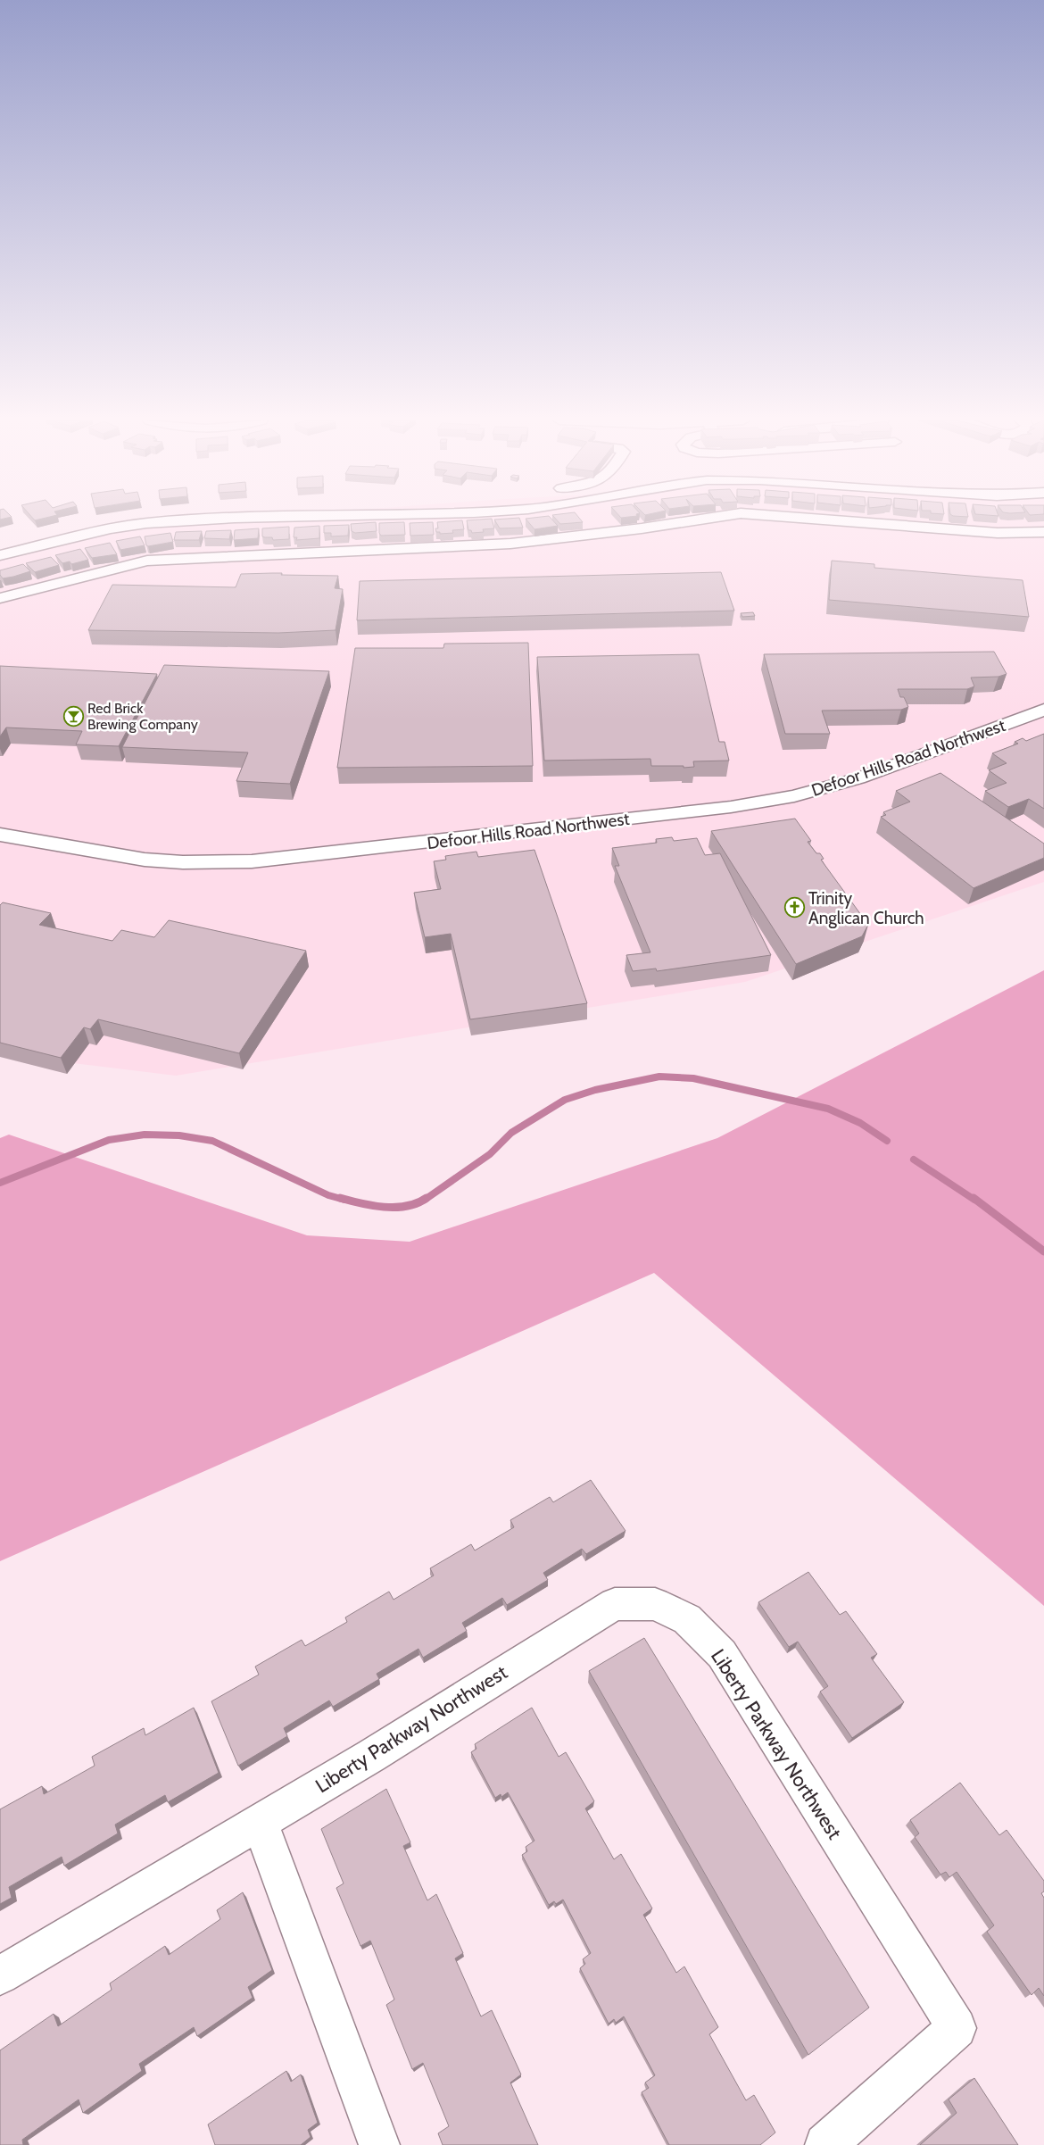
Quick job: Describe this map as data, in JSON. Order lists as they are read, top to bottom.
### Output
{
  "streets": {
    "street": ["Defoor Hills Road Northwest", "Liberty Parkway Northwest"]
  },
  "places": {
    "bar": ["Red Brick Brewing Company"],
    "church": ["Trinity Anglican Church"]
  }
}
